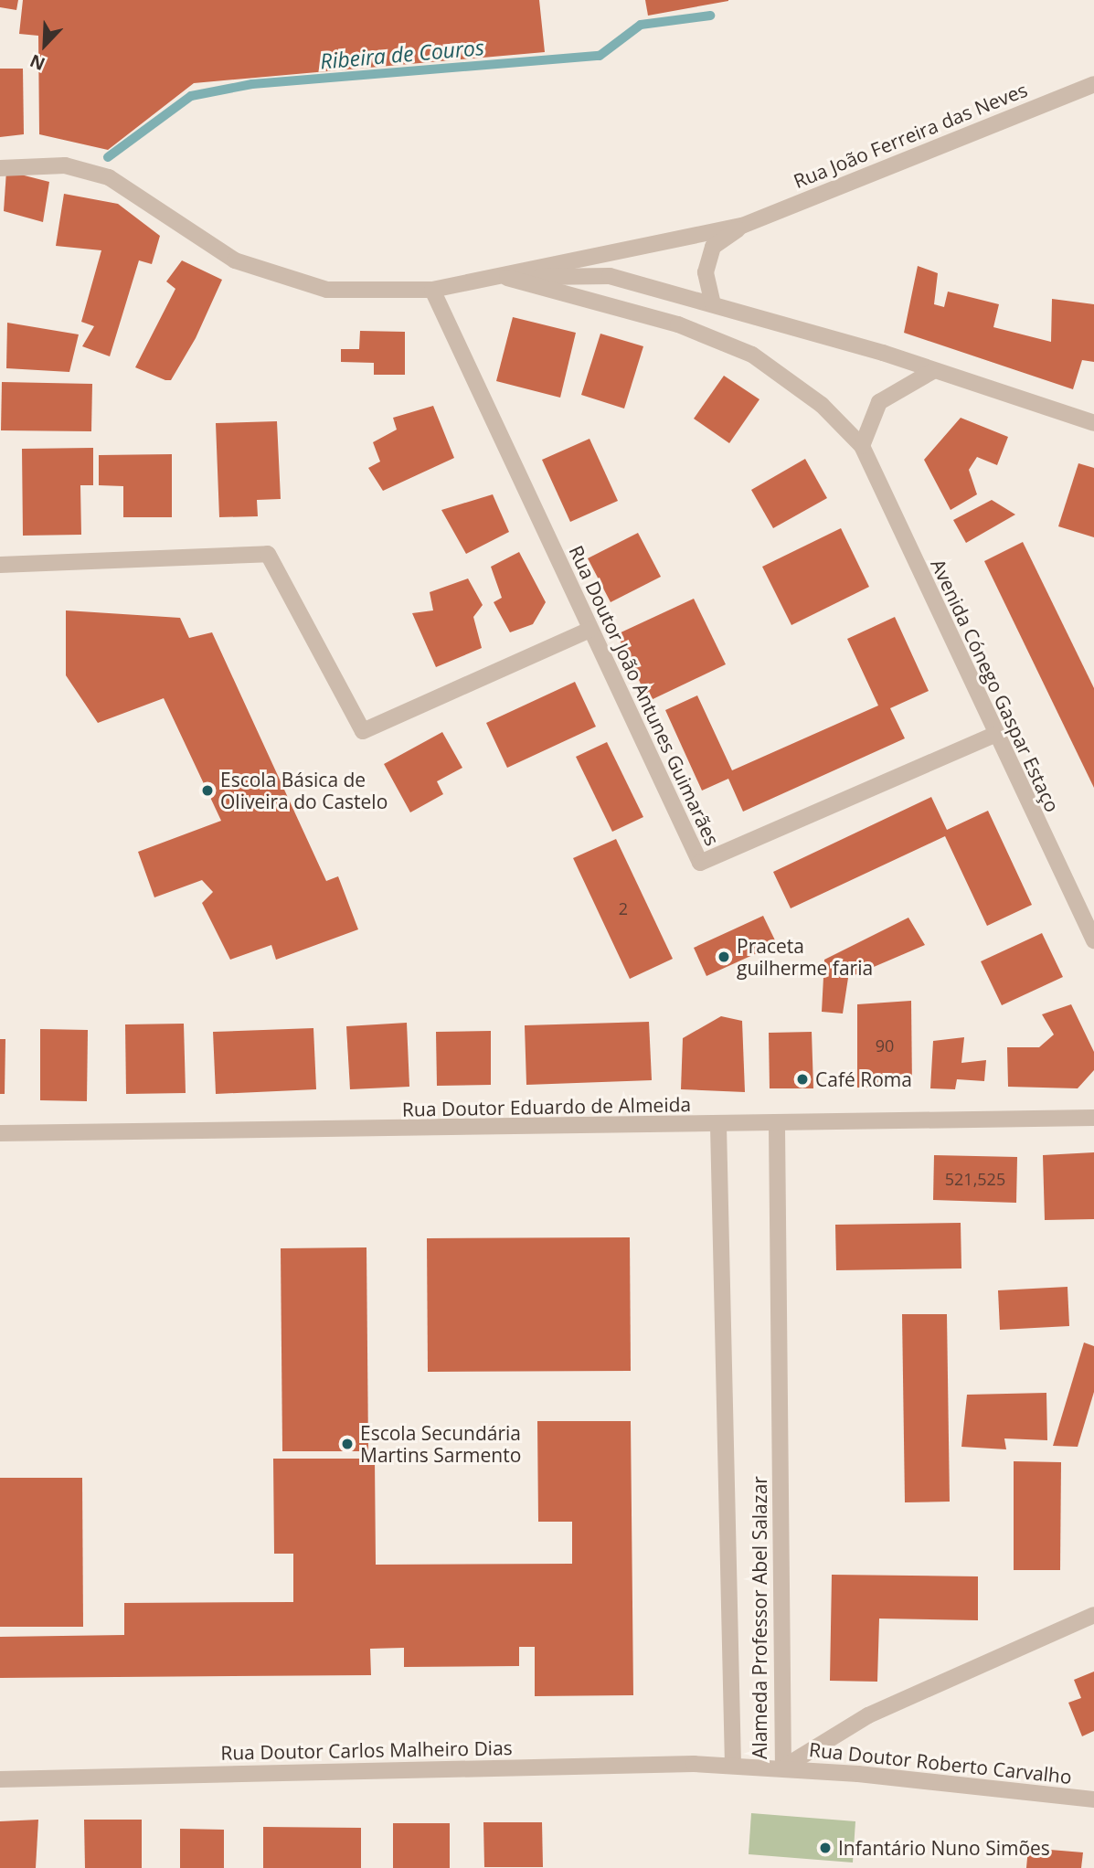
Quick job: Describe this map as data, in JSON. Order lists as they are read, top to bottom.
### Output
{
  "streets": {
    "street": [
      "Rua João Ferreira das Neves",
      "Avenida Cónego Gaspar Estaço",
      "Rua Doutor João Antunes Guimarães",
      "Rua Doutor Eduardo de Almeida",
      "Alameda Professor Abel Salazar",
      "Rua Doutor Carlos Malheiro Dias",
      "Rua Doutor Roberto Carvalho"
    ]
  },
  "crossings": [
    ["Avenida Cónego Gaspar Estaço", "Rua Doutor João Antunes Guimarães"],
    ["Rua Doutor Eduardo de Almeida", "Alameda Professor Abel Salazar"],
    ["Alameda Professor Abel Salazar", "Rua Doutor Carlos Malheiro Dias"],
    ["Alameda Professor Abel Salazar", "Rua Doutor Roberto Carvalho"]
  ],
  "water": ["Ribeira de Couros"],
  "places": [
    "Escola Básica de Oliveira do Castelo",
    "Praceta guilherme faria",
    "Café Roma",
    "Escola Secundária Martins Sarmento",
    "Infantário Nuno Simões"
  ],
  "house_numbers": ["2", "90", "521,525"],
  "north": "bottom left"
}
